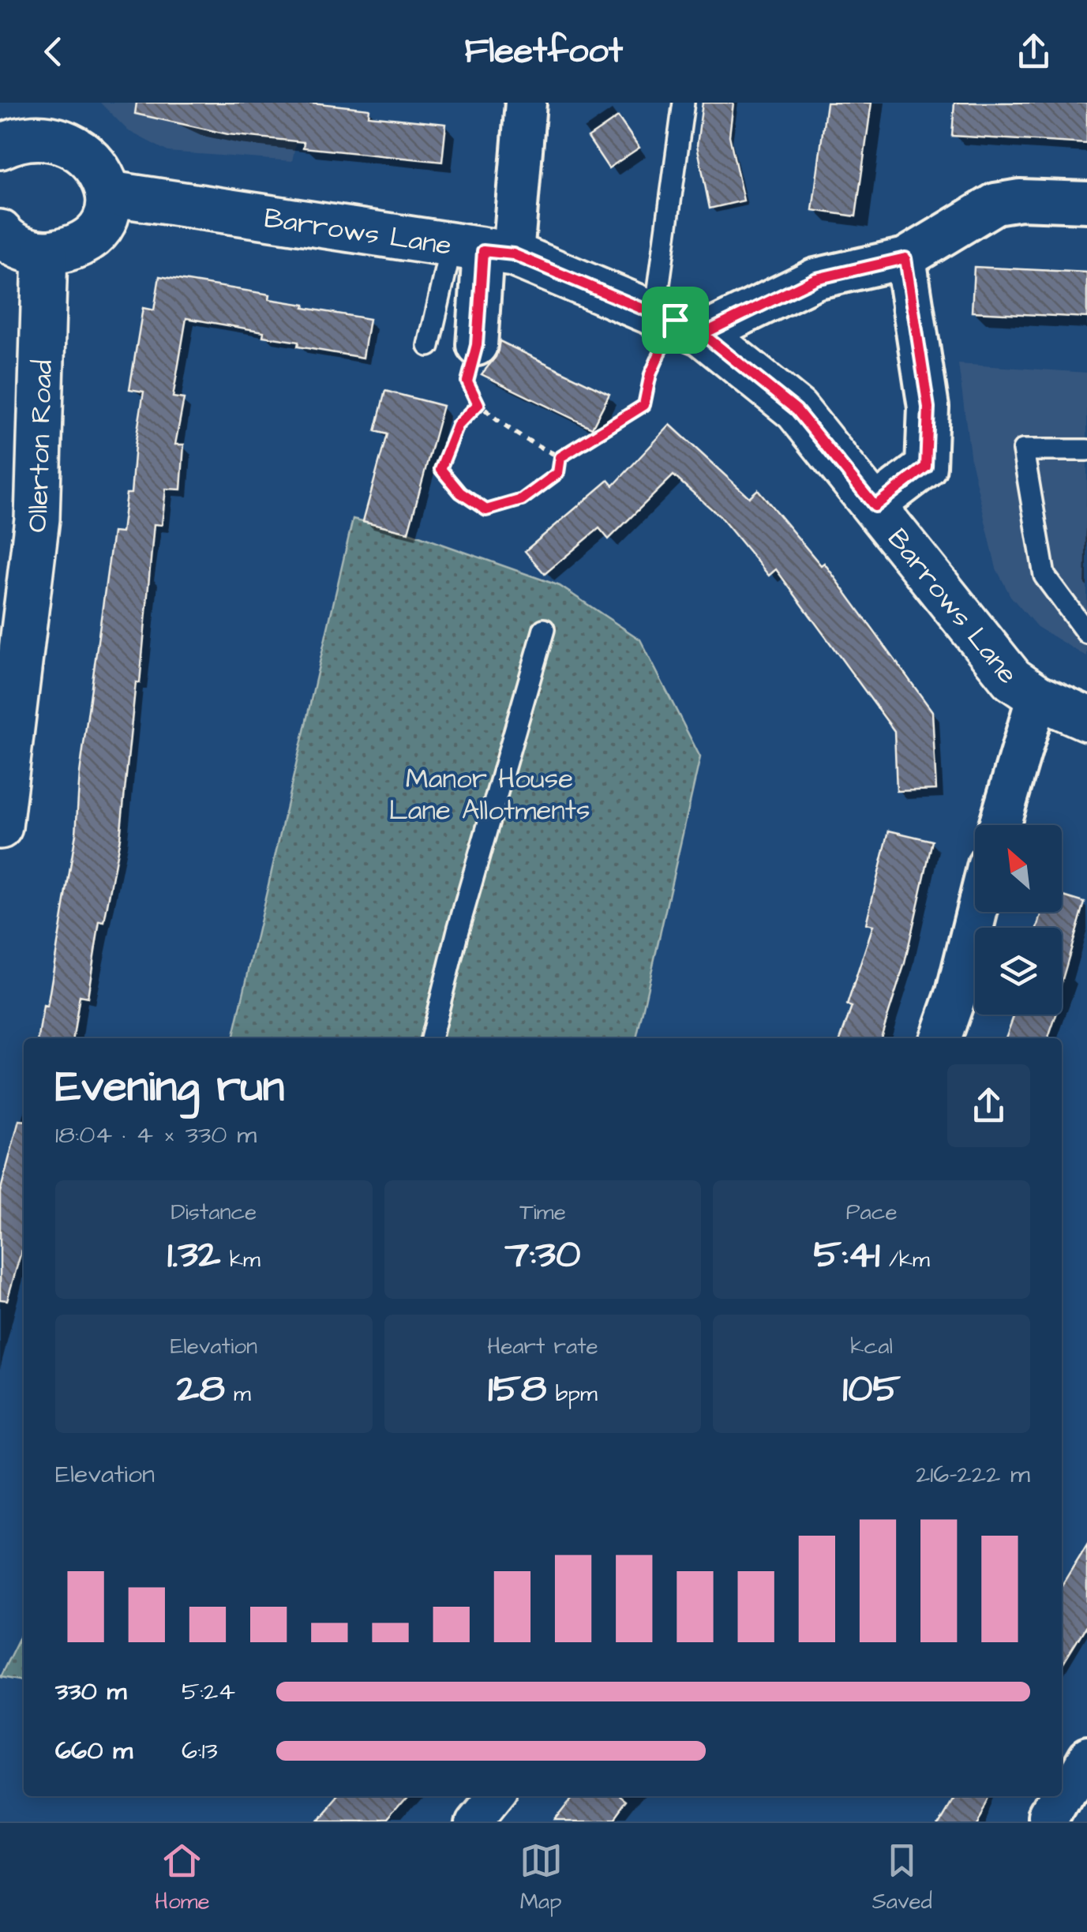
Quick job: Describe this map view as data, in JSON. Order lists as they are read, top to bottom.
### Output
{
  "streets": {
    "street": ["Barrows Lane", "Ollerton Road"]
  },
  "parks": ["Manor House Lane Allotments"],
  "north": "top left",
  "page": {
    "header": "Fleetfoot",
    "heading": ["Evening run", "18:04 · 4 × 330 m"],
    "stats": [
      ["Distance", "1.32 km"],
      ["Time", "7:30"],
      ["Pace", "5:41 /km"],
      ["Elevation", "28 m"],
      ["Heart rate", "158 bpm"],
      ["kcal", "105"]
    ],
    "chart": ["Elevation", "216–222 m"],
    "list": [
      {
        "name": "330 m",
        "note": "5:24"
      },
      {
        "name": "660 m",
        "note": "6:13"
      }
    ],
    "tabs": ["Home", "Map", "Saved"]
  }
}
